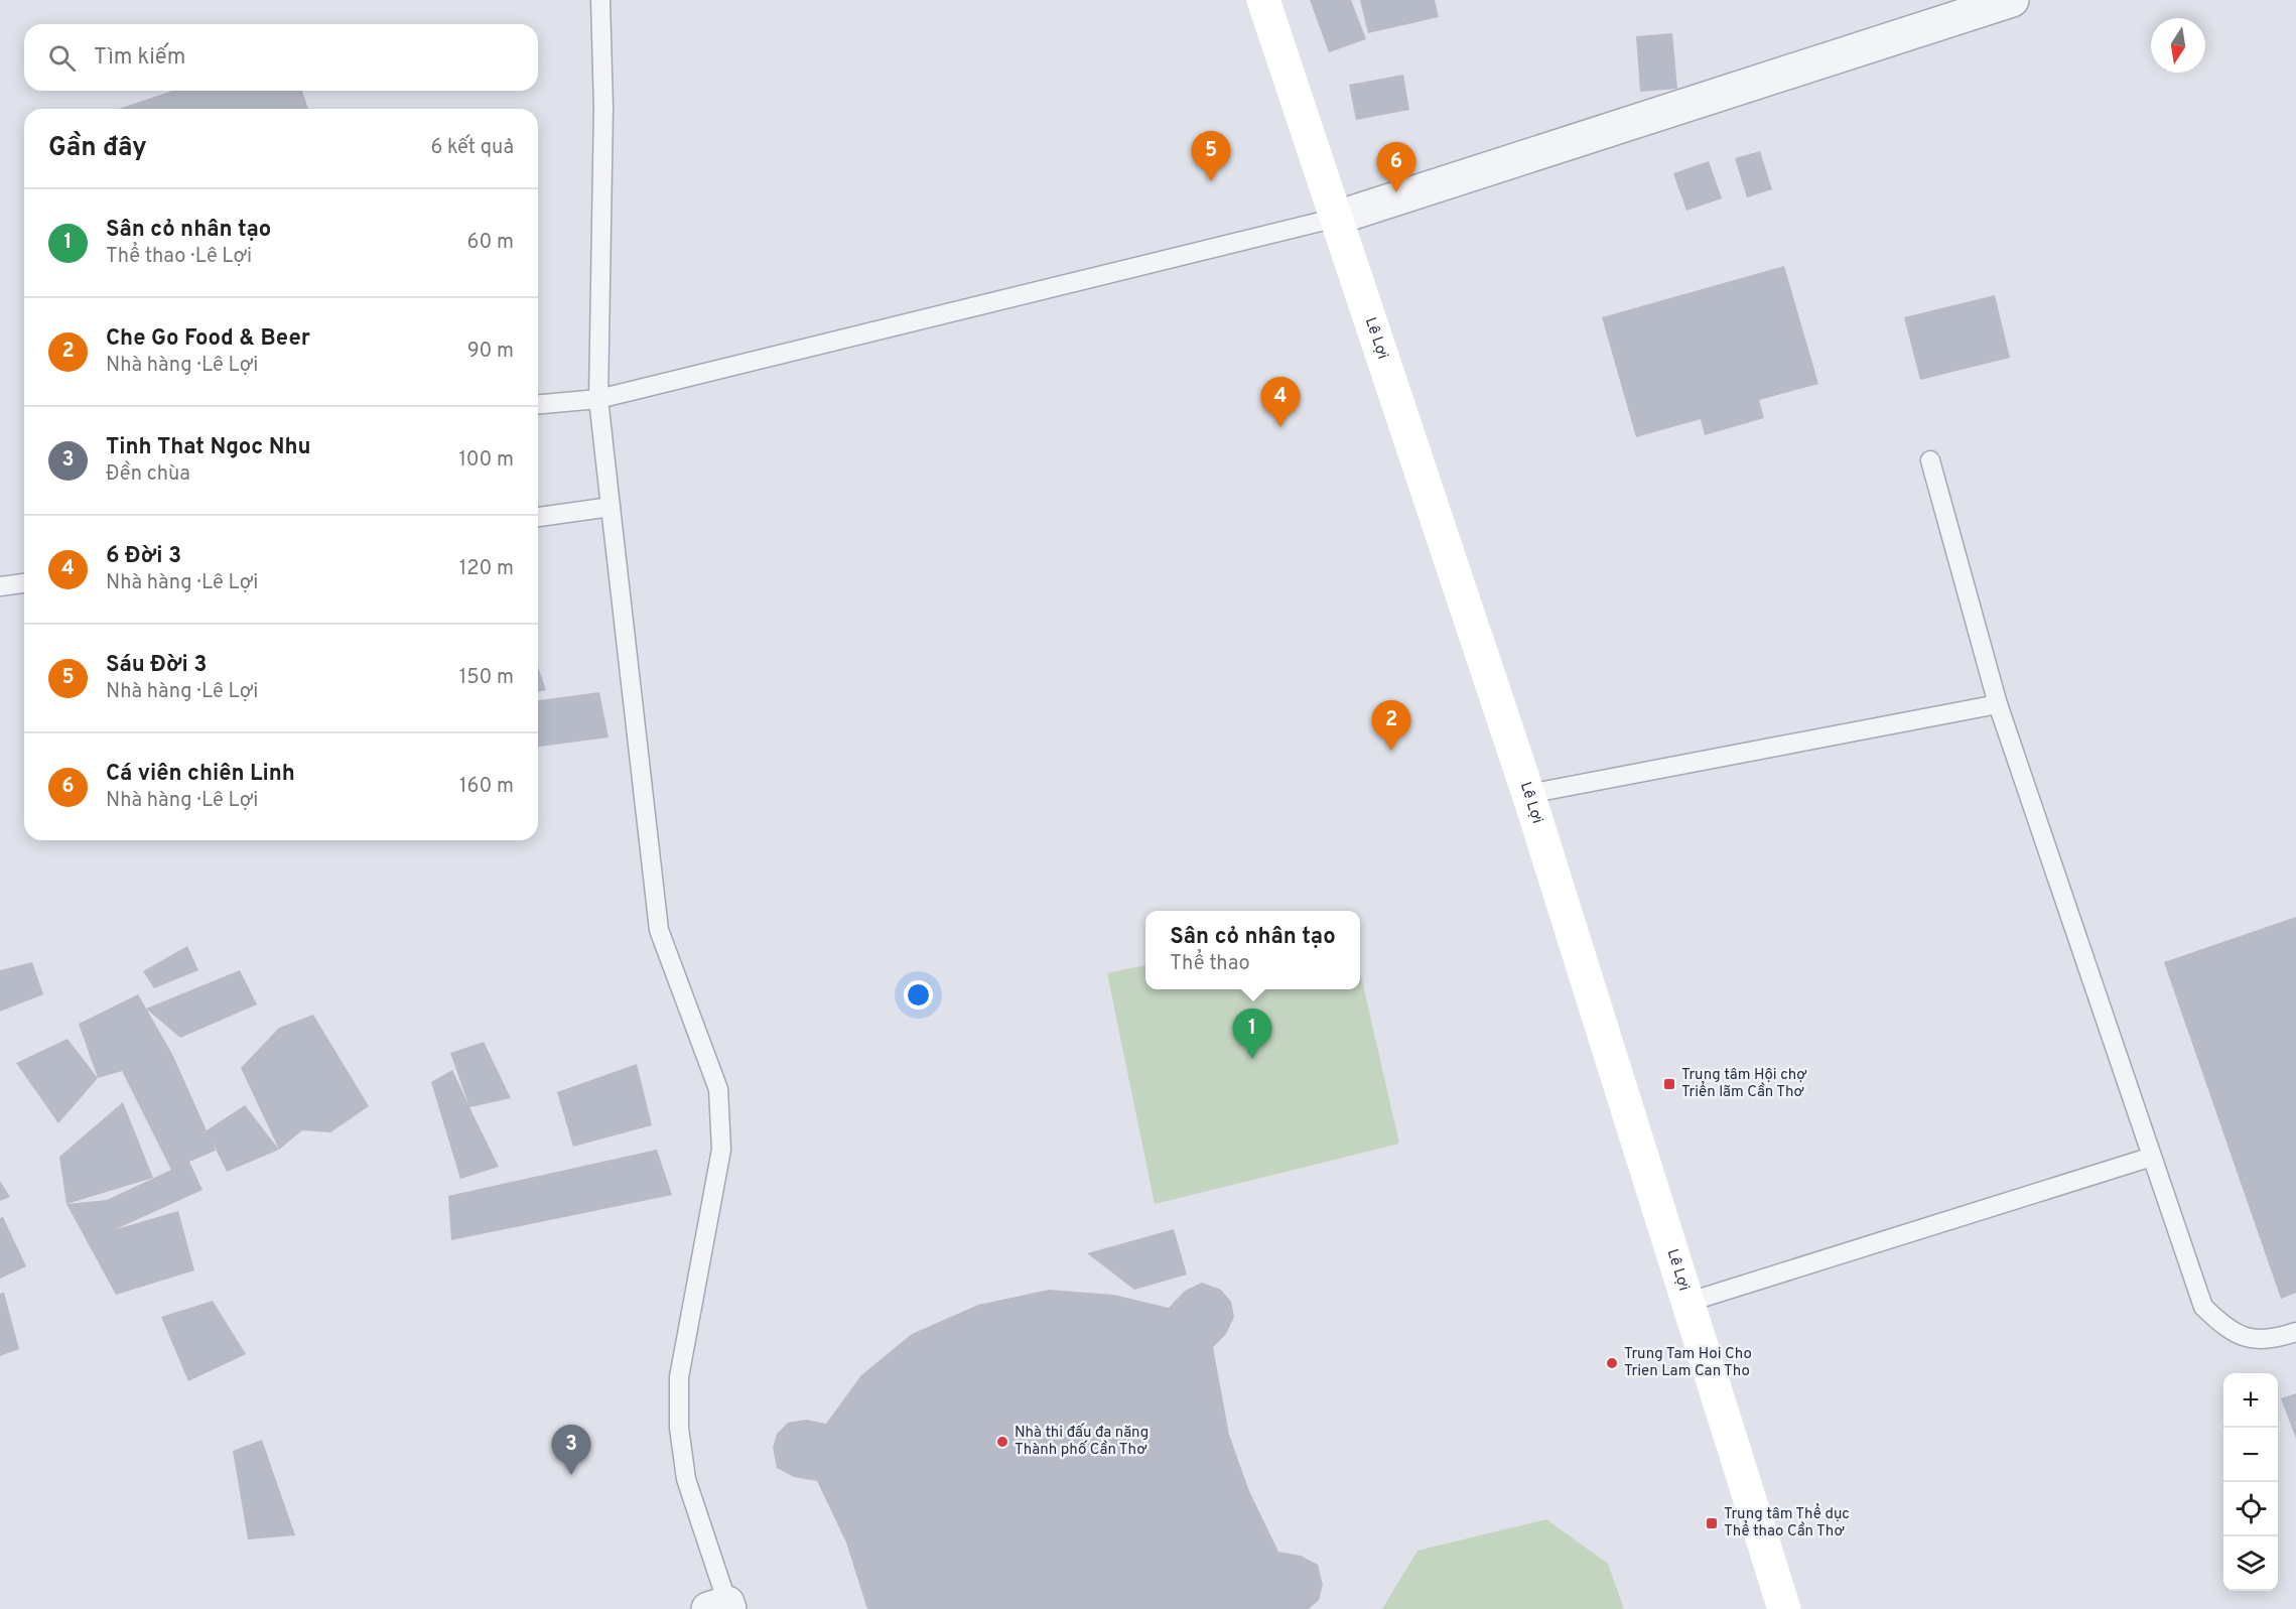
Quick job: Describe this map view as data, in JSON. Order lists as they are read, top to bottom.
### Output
{
  "streets": {
    "street": ["Lê Lợi"]
  },
  "places": {
    "transit": ["Trung tâm Hội chợ Triển lãm Cần Thơ", "Trung tâm Thể dục Thể thao Cần Thơ"],
    "other": ["Trung Tam Hoi Cho Trien Lam Can Tho", "Nhà thi đấu đa năng Thành phố Cần Thơ"]
  },
  "north": "bottom",
  "page": {
    "search": "Tìm kiếm",
    "heading": ["Gần đây", "6 kết quả"],
    "pins": [
      "5",
      "6",
      "4",
      "2",
      "1",
      "3"
    ],
    "list": [
      {
        "mark": "1",
        "name": "Sân cỏ nhân tạo",
        "note": "Thể thao · Lê Lợi",
        "value": "60 m"
      },
      {
        "mark": "2",
        "name": "Che Go Food & Beer",
        "note": "Nhà hàng · Lê Lợi",
        "value": "90 m"
      },
      {
        "mark": "3",
        "name": "Tinh That Ngoc Nhu",
        "note": "Đền chùa",
        "value": "100 m"
      },
      {
        "mark": "4",
        "name": "6 Đời 3",
        "note": "Nhà hàng · Lê Lợi",
        "value": "120 m"
      },
      {
        "mark": "5",
        "name": "Sáu Đời 3",
        "note": "Nhà hàng · Lê Lợi",
        "value": "150 m"
      },
      {
        "mark": "6",
        "name": "Cá viên chiên Linh",
        "note": "Nhà hàng · Lê Lợi",
        "value": "160 m"
      }
    ],
    "popup": ["Sân cỏ nhân tạo", "Thể thao"],
    "map_buttons": ["+", "−"]
  }
}
